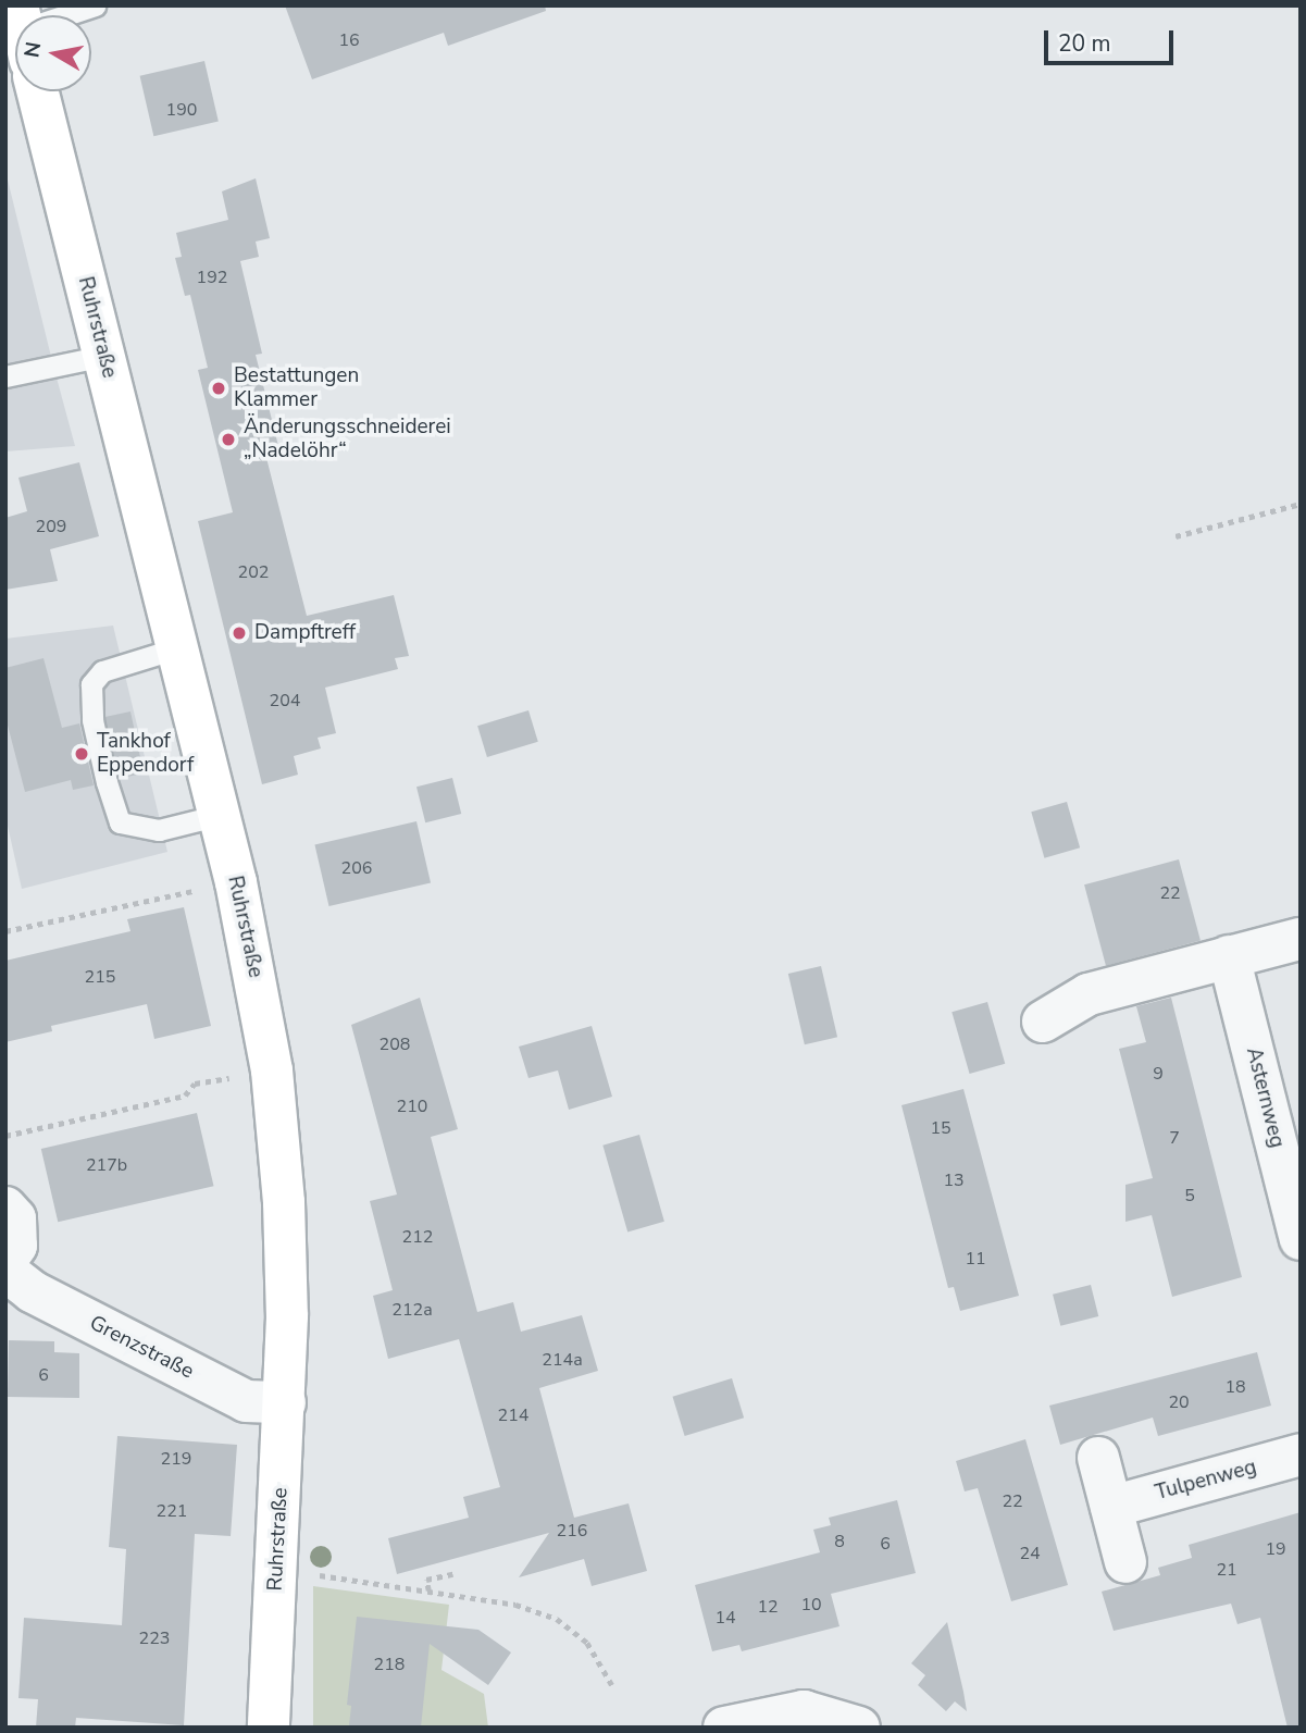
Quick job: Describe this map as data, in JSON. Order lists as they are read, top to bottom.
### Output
{
  "streets": {
    "street": [
      "Ruhrstraße",
      "Asternweg",
      "Grenzstraße",
      "Tulpenweg"
    ]
  },
  "crossings": [
    ["Ruhrstraße", "Grenzstraße"]
  ],
  "places": [
    "Bestattungen Klammer",
    "Änderungsschneiderei „Nadelöhr“",
    "Dampftreff",
    "Tankhof Eppendorf"
  ],
  "house_numbers": [
    "16",
    "190",
    "192",
    "209",
    "202",
    "204",
    "206",
    "22",
    "215",
    "208",
    "9",
    "210",
    "15",
    "7",
    "217b",
    "13",
    "5",
    "212",
    "11",
    "212a",
    "214a",
    "6",
    "18",
    "20",
    "214",
    "219",
    "22",
    "221",
    "216",
    "8",
    "6",
    "19",
    "24",
    "21",
    "10",
    "12",
    "14",
    "223",
    "218"
  ],
  "scale_bar": "20 m",
  "north": "left"
}
